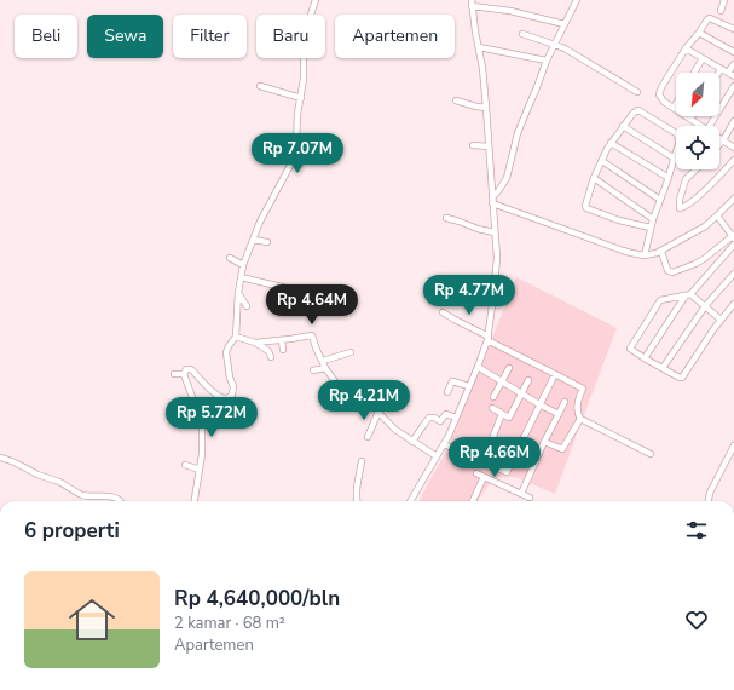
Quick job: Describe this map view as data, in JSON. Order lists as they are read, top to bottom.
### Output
{
  "north": "bottom left",
  "page": {
    "chip": [
      "Beli",
      "Sewa",
      "Filter",
      "Baru",
      "Apartemen"
    ],
    "price": [
      "Rp 7.07M",
      "Rp 4.77M",
      "Rp 4.64M",
      "Rp 4.21M",
      "Rp 5.72M",
      "Rp 4.66M"
    ],
    "heading": "6 properti",
    "list": [
      {
        "name": "Rp 4,640,000/bln",
        "note": "2 kamar · 68 m² · Apartemen"
      }
    ]
  }
}
